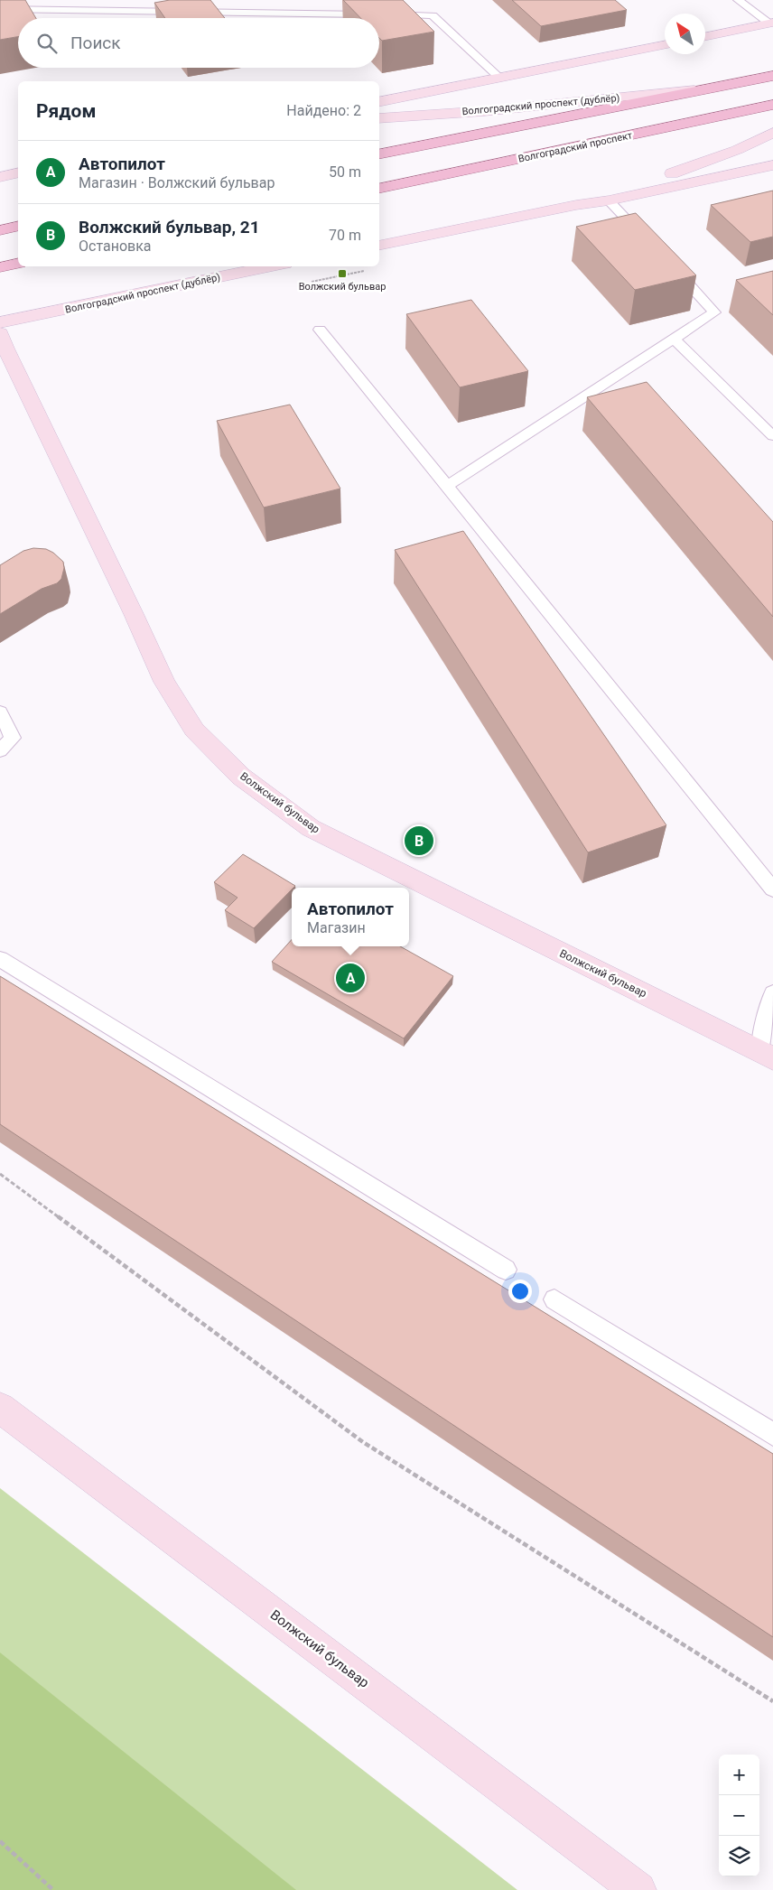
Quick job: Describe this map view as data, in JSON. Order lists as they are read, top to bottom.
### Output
{
  "streets": {
    "main road": ["Волгоградский проспект"],
    "street": ["Волгоградский проспект (дублёр)", "Волжский бульвар"]
  },
  "places": {
    "transit": ["Волжский бульвар"]
  },
  "north": "top left",
  "page": {
    "search": "Поиск",
    "heading": ["Рядом", "Найдено: 2"],
    "list": [
      {
        "mark": "A",
        "name": "Автопилот",
        "note": "Магазин · Волжский бульвар",
        "value": "50 m"
      },
      {
        "mark": "B",
        "name": "Волжский бульвар, 21",
        "note": "Остановка",
        "value": "70 m"
      }
    ],
    "pins": ["B", "A"],
    "popup": ["Автопилот", "Магазин"],
    "map_buttons": ["+", "−"]
  }
}
